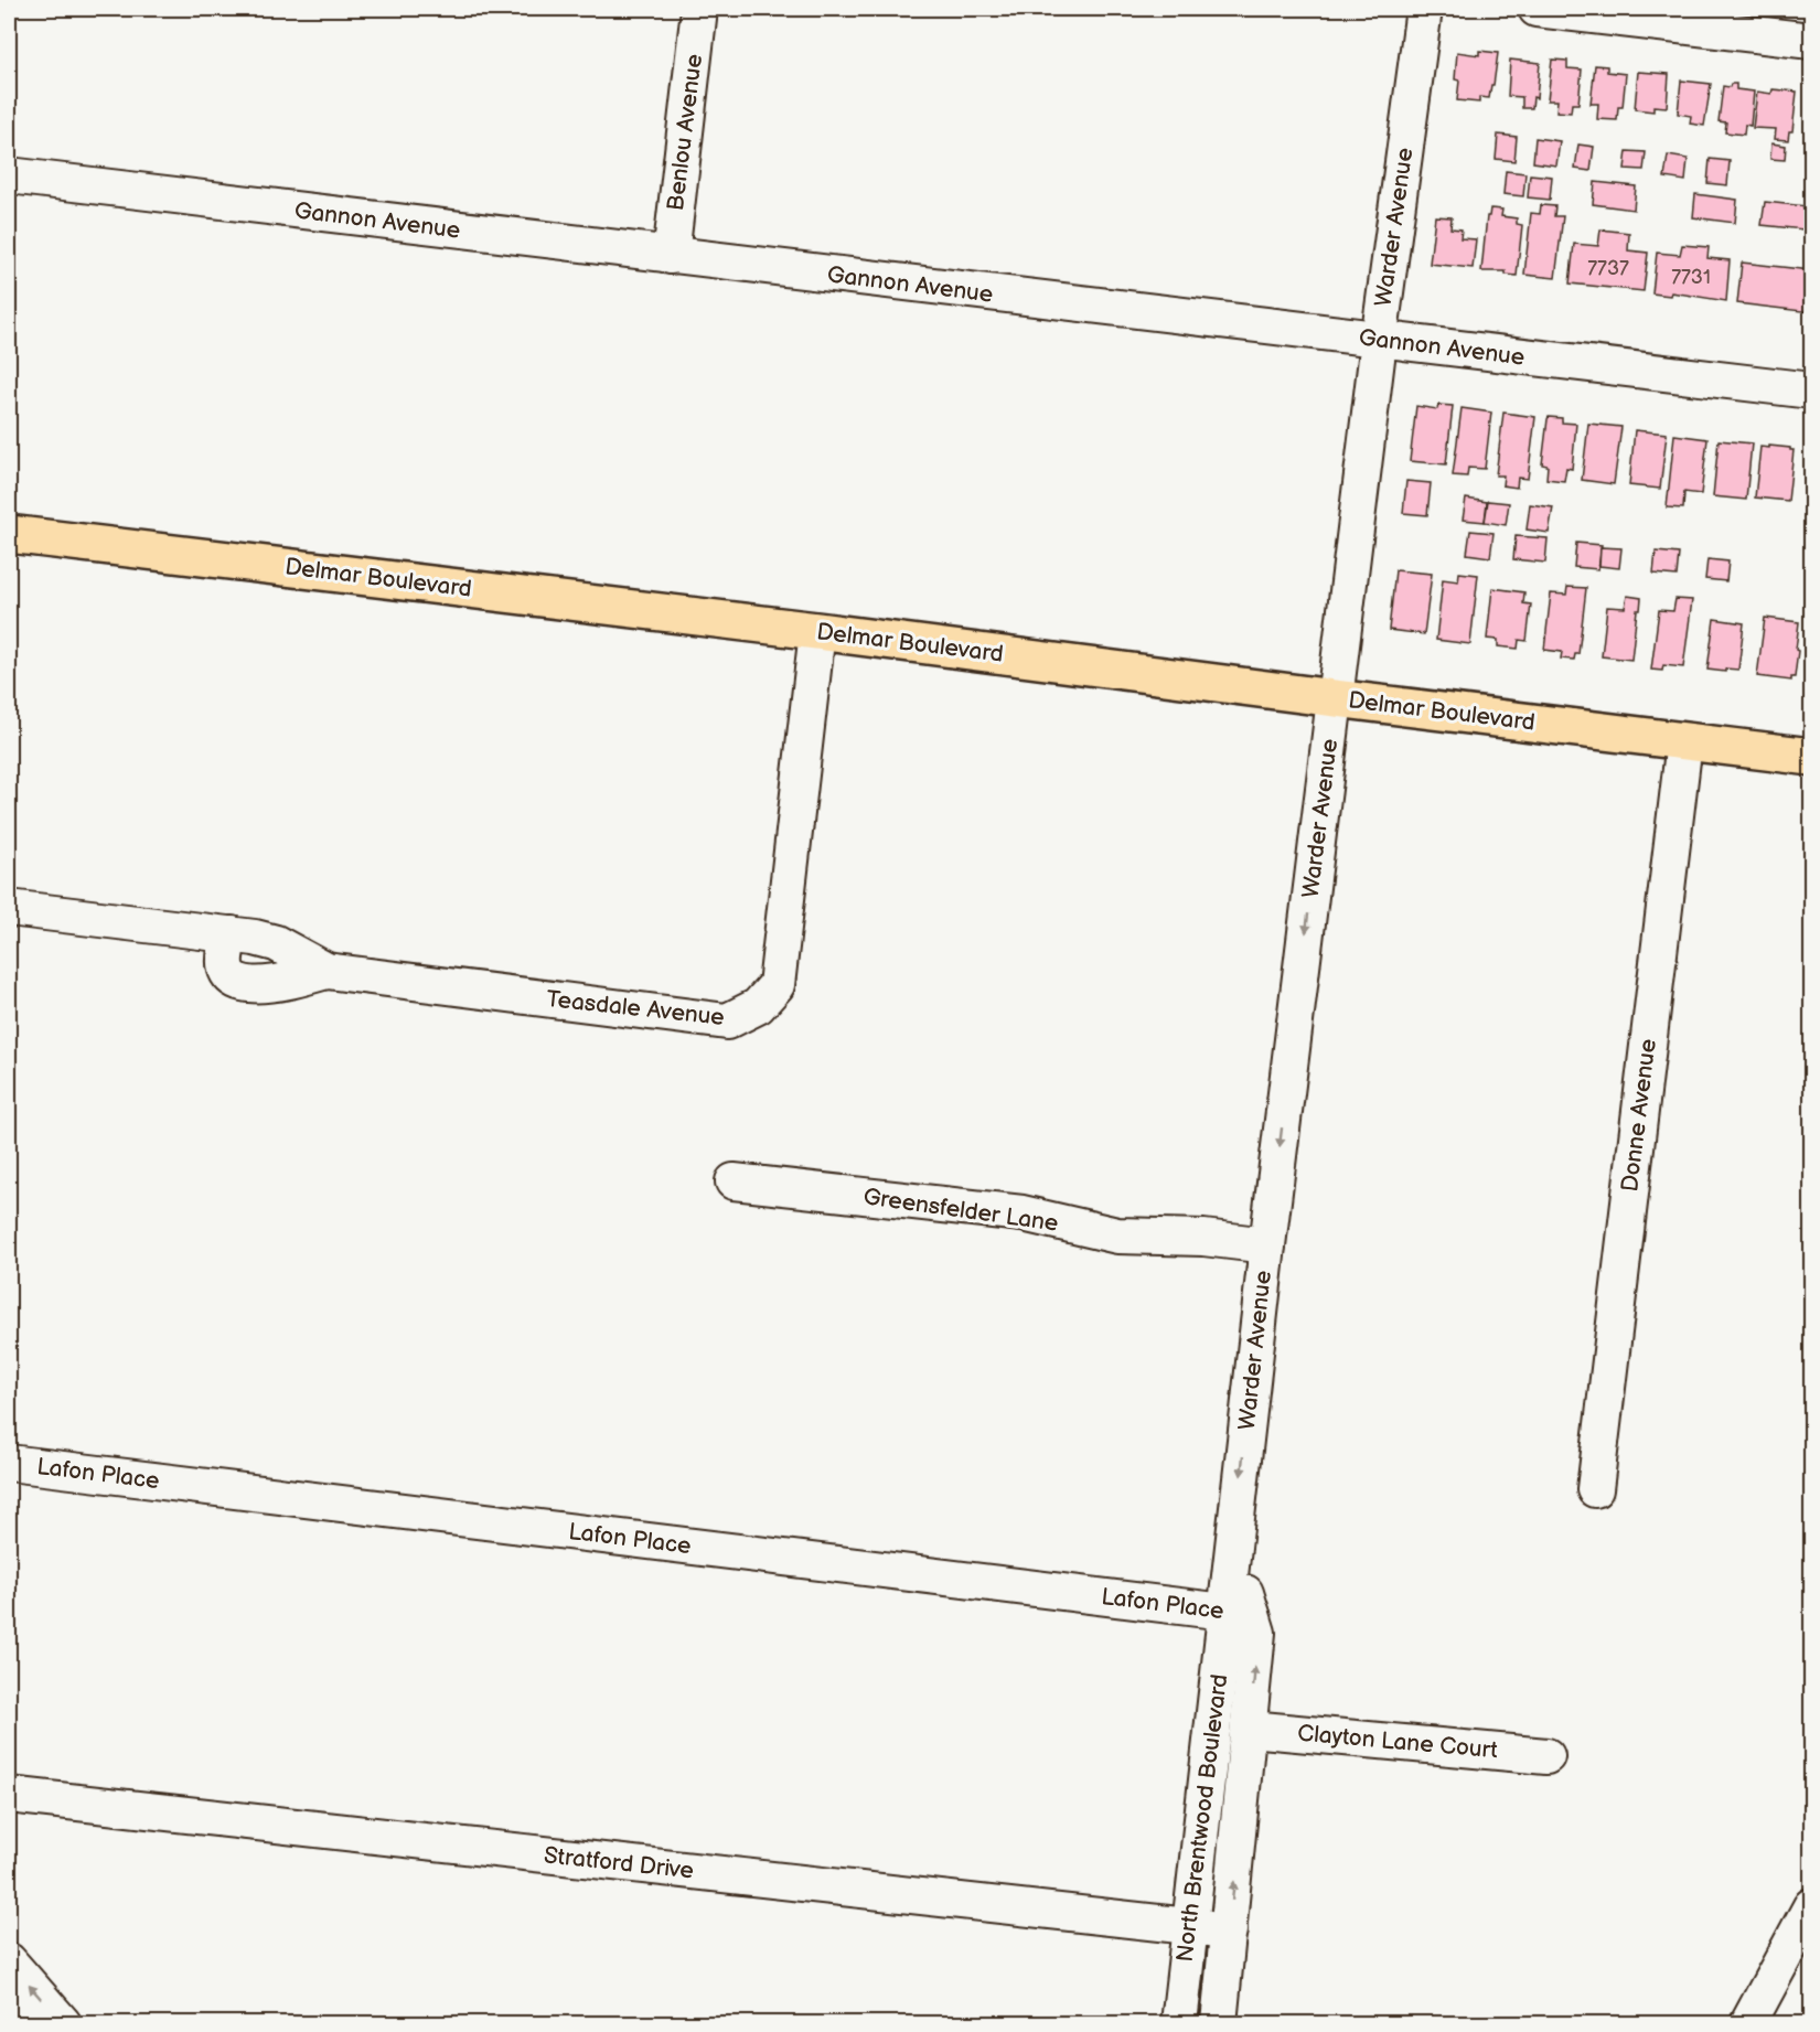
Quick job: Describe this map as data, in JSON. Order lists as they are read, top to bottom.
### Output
{
  "streets": {
    "main road": ["Delmar Boulevard"],
    "street": [
      "Benlou Avenue",
      "Gannon Avenue",
      "Warder Avenue",
      "Teasdale Avenue",
      "Donne Avenue",
      "Greensfelder Lane",
      "Lafon Place",
      "Clayton Lane Court",
      "North Brentwood Boulevard",
      "Stratford Drive"
    ]
  },
  "crossings": [
    ["Benlou Avenue", "Gannon Avenue"],
    ["Gannon Avenue", "Warder Avenue"],
    ["Warder Avenue", "Delmar Boulevard"],
    ["Warder Avenue", "Greensfelder Lane"],
    ["Warder Avenue", "Lafon Place"],
    ["Warder Avenue", "North Brentwood Boulevard"],
    ["Delmar Boulevard", "Teasdale Avenue"],
    ["Delmar Boulevard", "Donne Avenue"],
    ["Lafon Place", "North Brentwood Boulevard"],
    ["Clayton Lane Court", "North Brentwood Boulevard"],
    ["North Brentwood Boulevard", "Stratford Drive"]
  ],
  "one_way": ["Warder Avenue"],
  "house_numbers": ["7737", "7731"]
}
